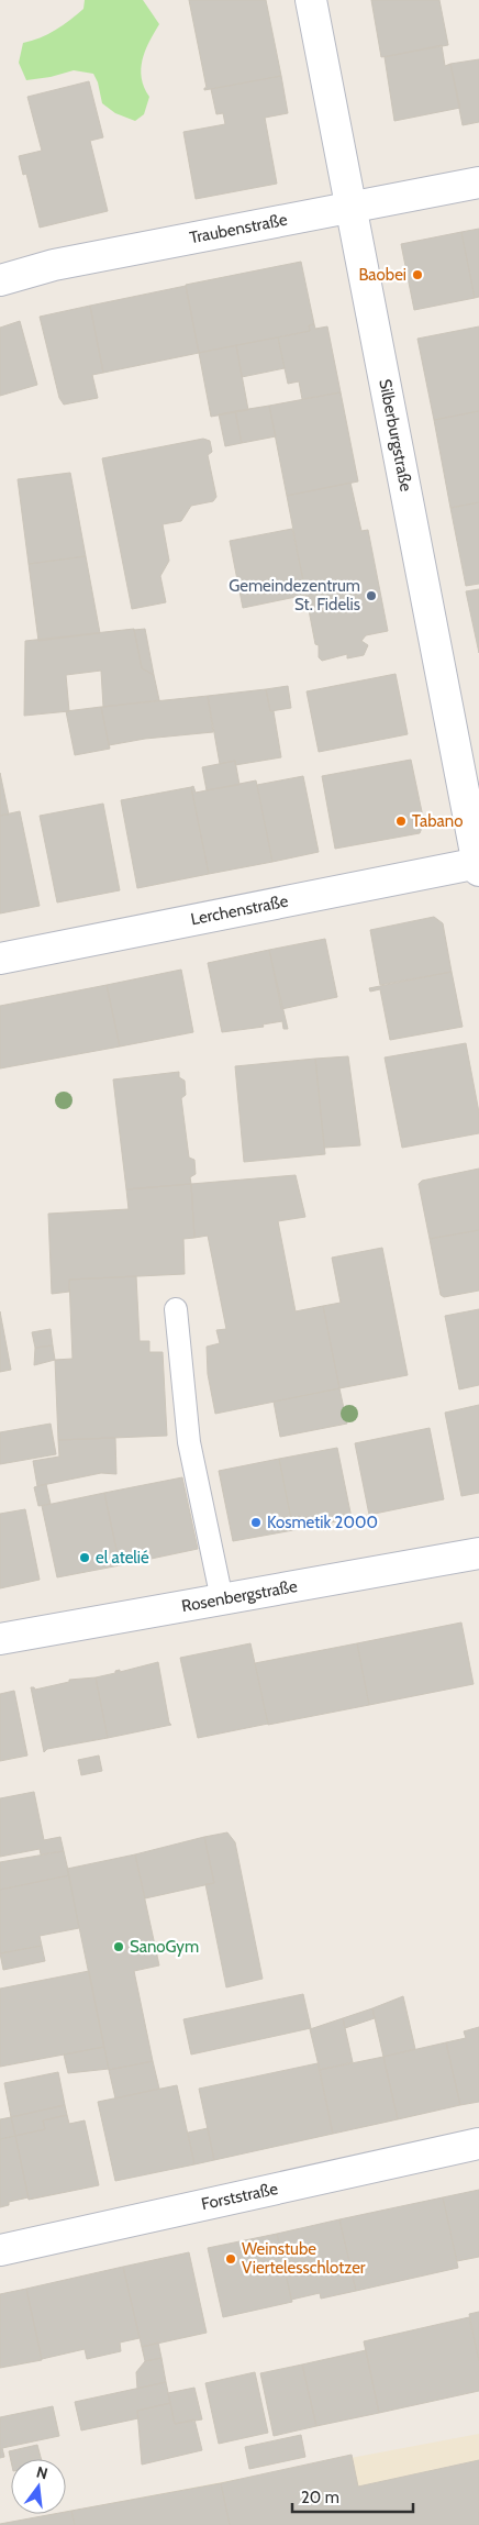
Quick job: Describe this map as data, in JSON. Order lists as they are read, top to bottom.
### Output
{
  "streets": {
    "street": [
      "Traubenstraße",
      "Silberburgstraße",
      "Lerchenstraße",
      "Rosenbergstraße",
      "Forststraße"
    ]
  },
  "crossings": [
    ["Traubenstraße", "Silberburgstraße"],
    ["Silberburgstraße", "Lerchenstraße"]
  ],
  "places": [
    "Baobei",
    "Gemeindezentrum St. Fidelis",
    "Tabano",
    "Kosmetik 2000",
    "el atelié",
    "SanoGym",
    "Weinstube Viertelesschlotzer"
  ],
  "scale_bar": "20 m",
  "north": "top"
}
